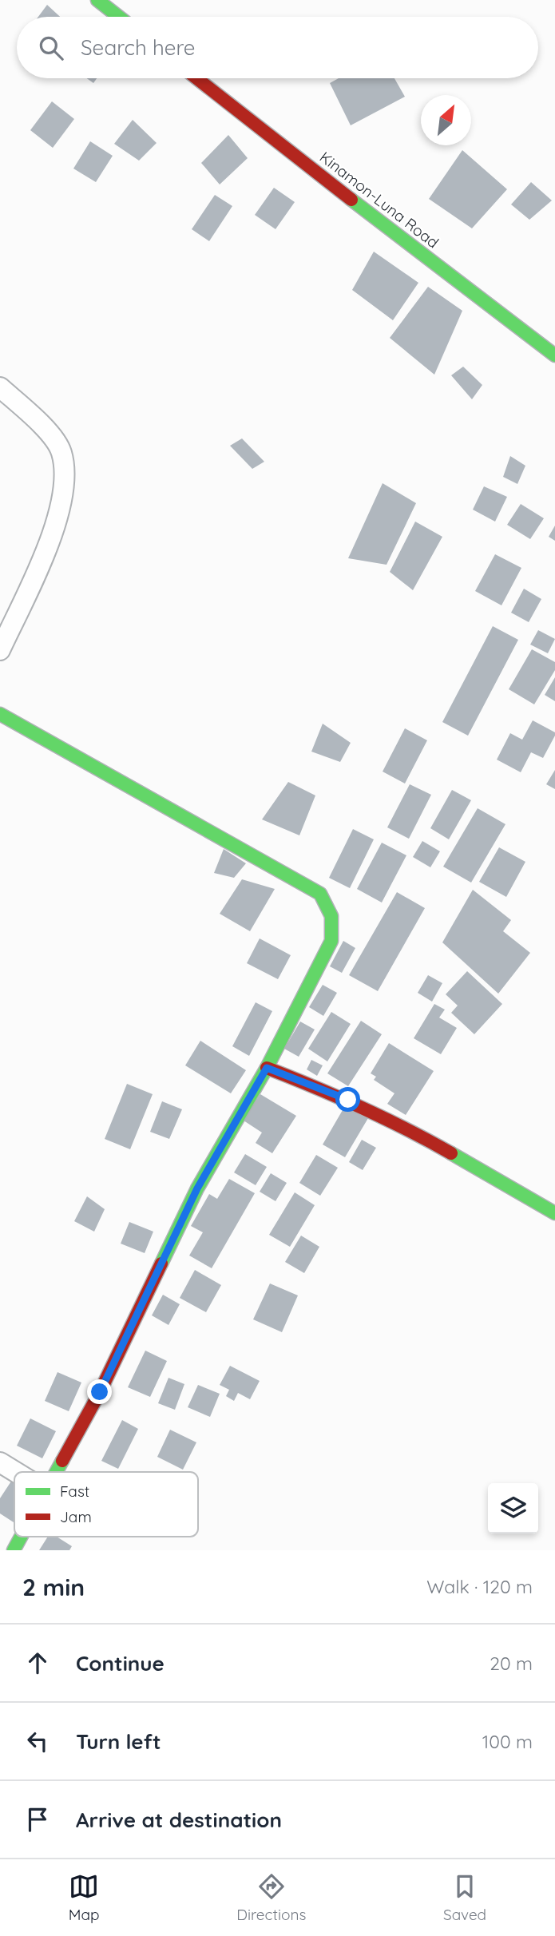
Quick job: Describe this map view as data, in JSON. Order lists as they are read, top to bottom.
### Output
{
  "streets": {
    "street": ["Kinamon-Luna Road"]
  },
  "legend": ["Fast", "Jam"],
  "north": "top right",
  "page": {
    "search": "Search here",
    "heading": ["2 min", "Walk · 120 m"],
    "list": [
      ["Continue", "20 m"],
      ["Turn left", "100 m"],
      "Arrive at destination"
    ],
    "nav": ["Map", "Directions", "Saved"]
  }
}
